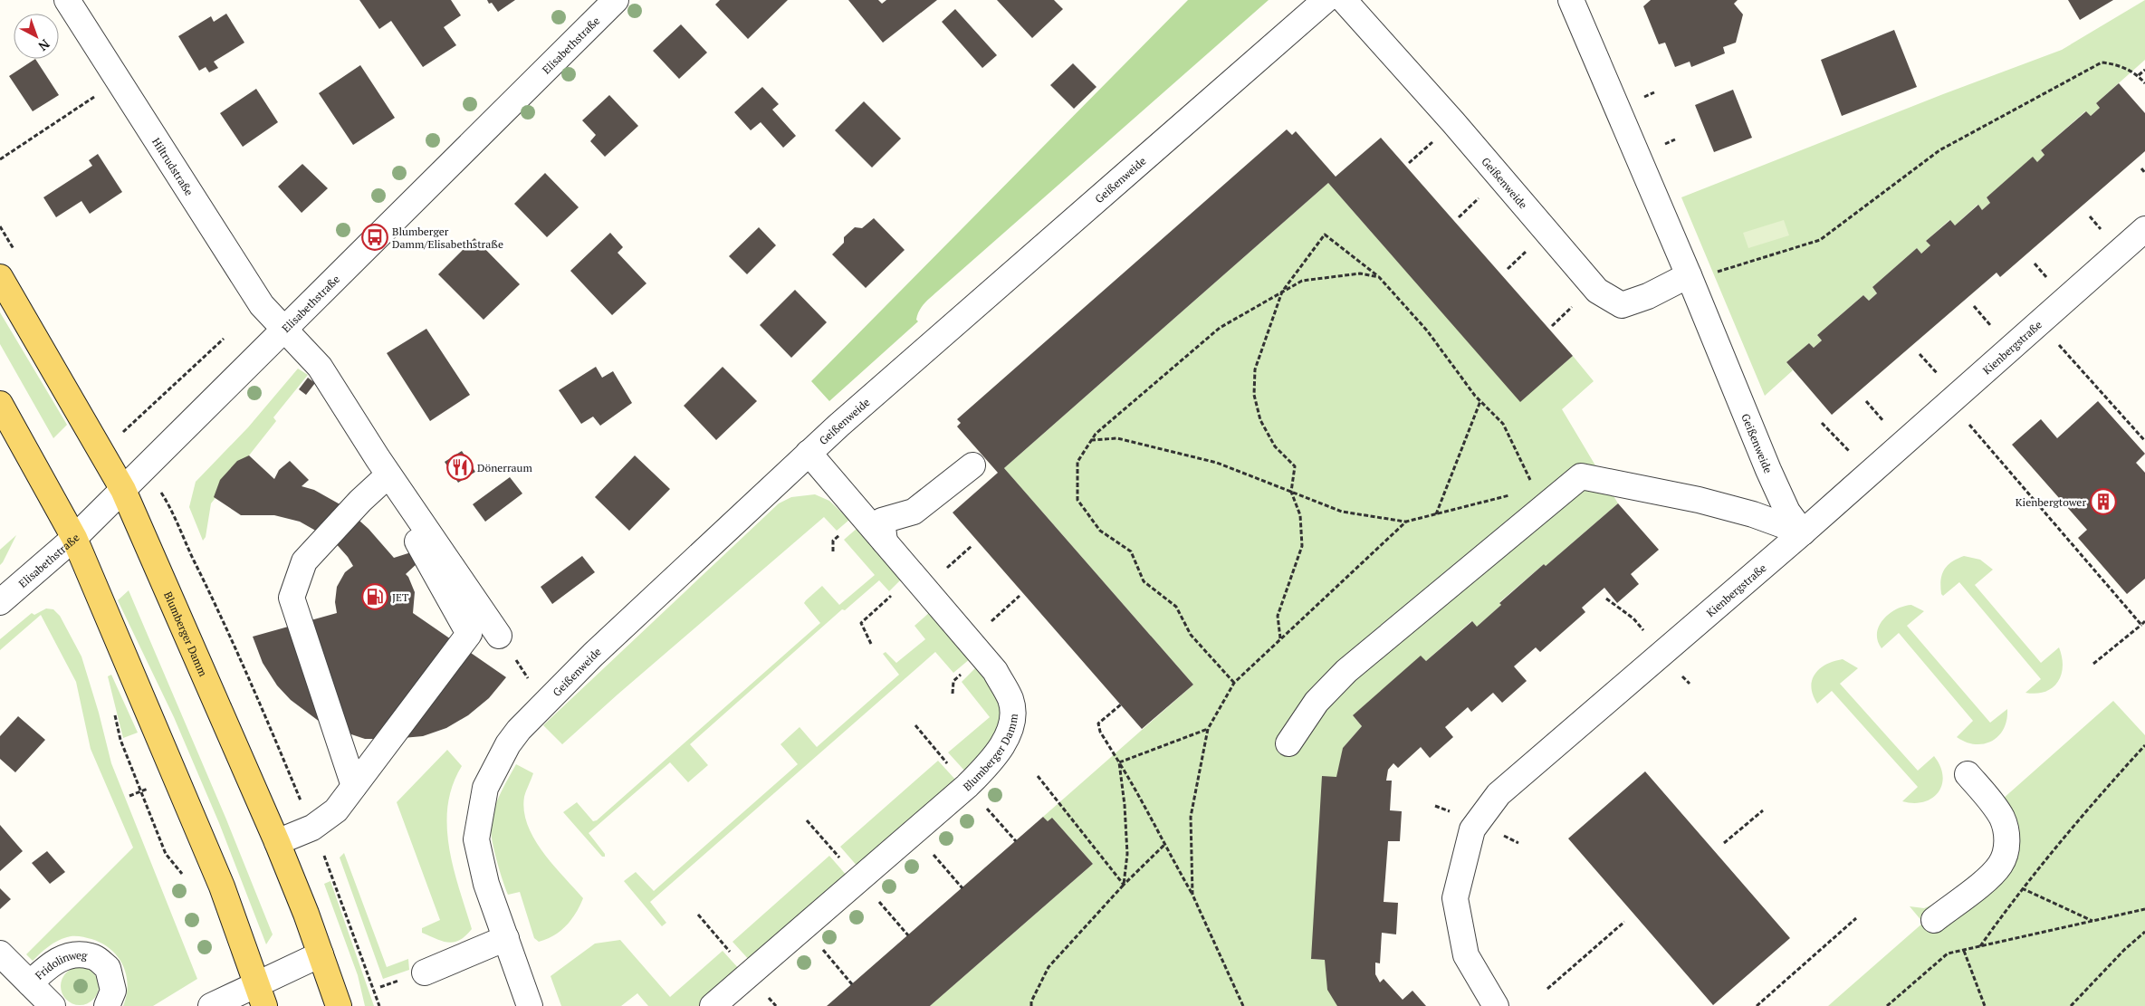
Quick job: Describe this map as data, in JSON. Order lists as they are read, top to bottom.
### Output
{
  "streets": {
    "main road": ["Blumberger Damm"],
    "street": [
      "Elisabethstraße",
      "Hiltrudstraße",
      "Geißenweide",
      "Kienbergstraße",
      "Fridolinweg"
    ]
  },
  "crossings": [
    ["Elisabethstraße", "Hiltrudstraße"],
    ["Elisabethstraße", "Blumberger Damm"],
    ["Geißenweide", "Kienbergstraße"],
    ["Geißenweide", "Blumberger Damm"]
  ],
  "places": {
    "bus stop": ["Blumberger Damm/Elisabethstraße"],
    "restaurant": ["Dönerraum"],
    "building": ["Kienbergtower"],
    "fuel station": ["JET"]
  },
  "north": "bottom right"
}
